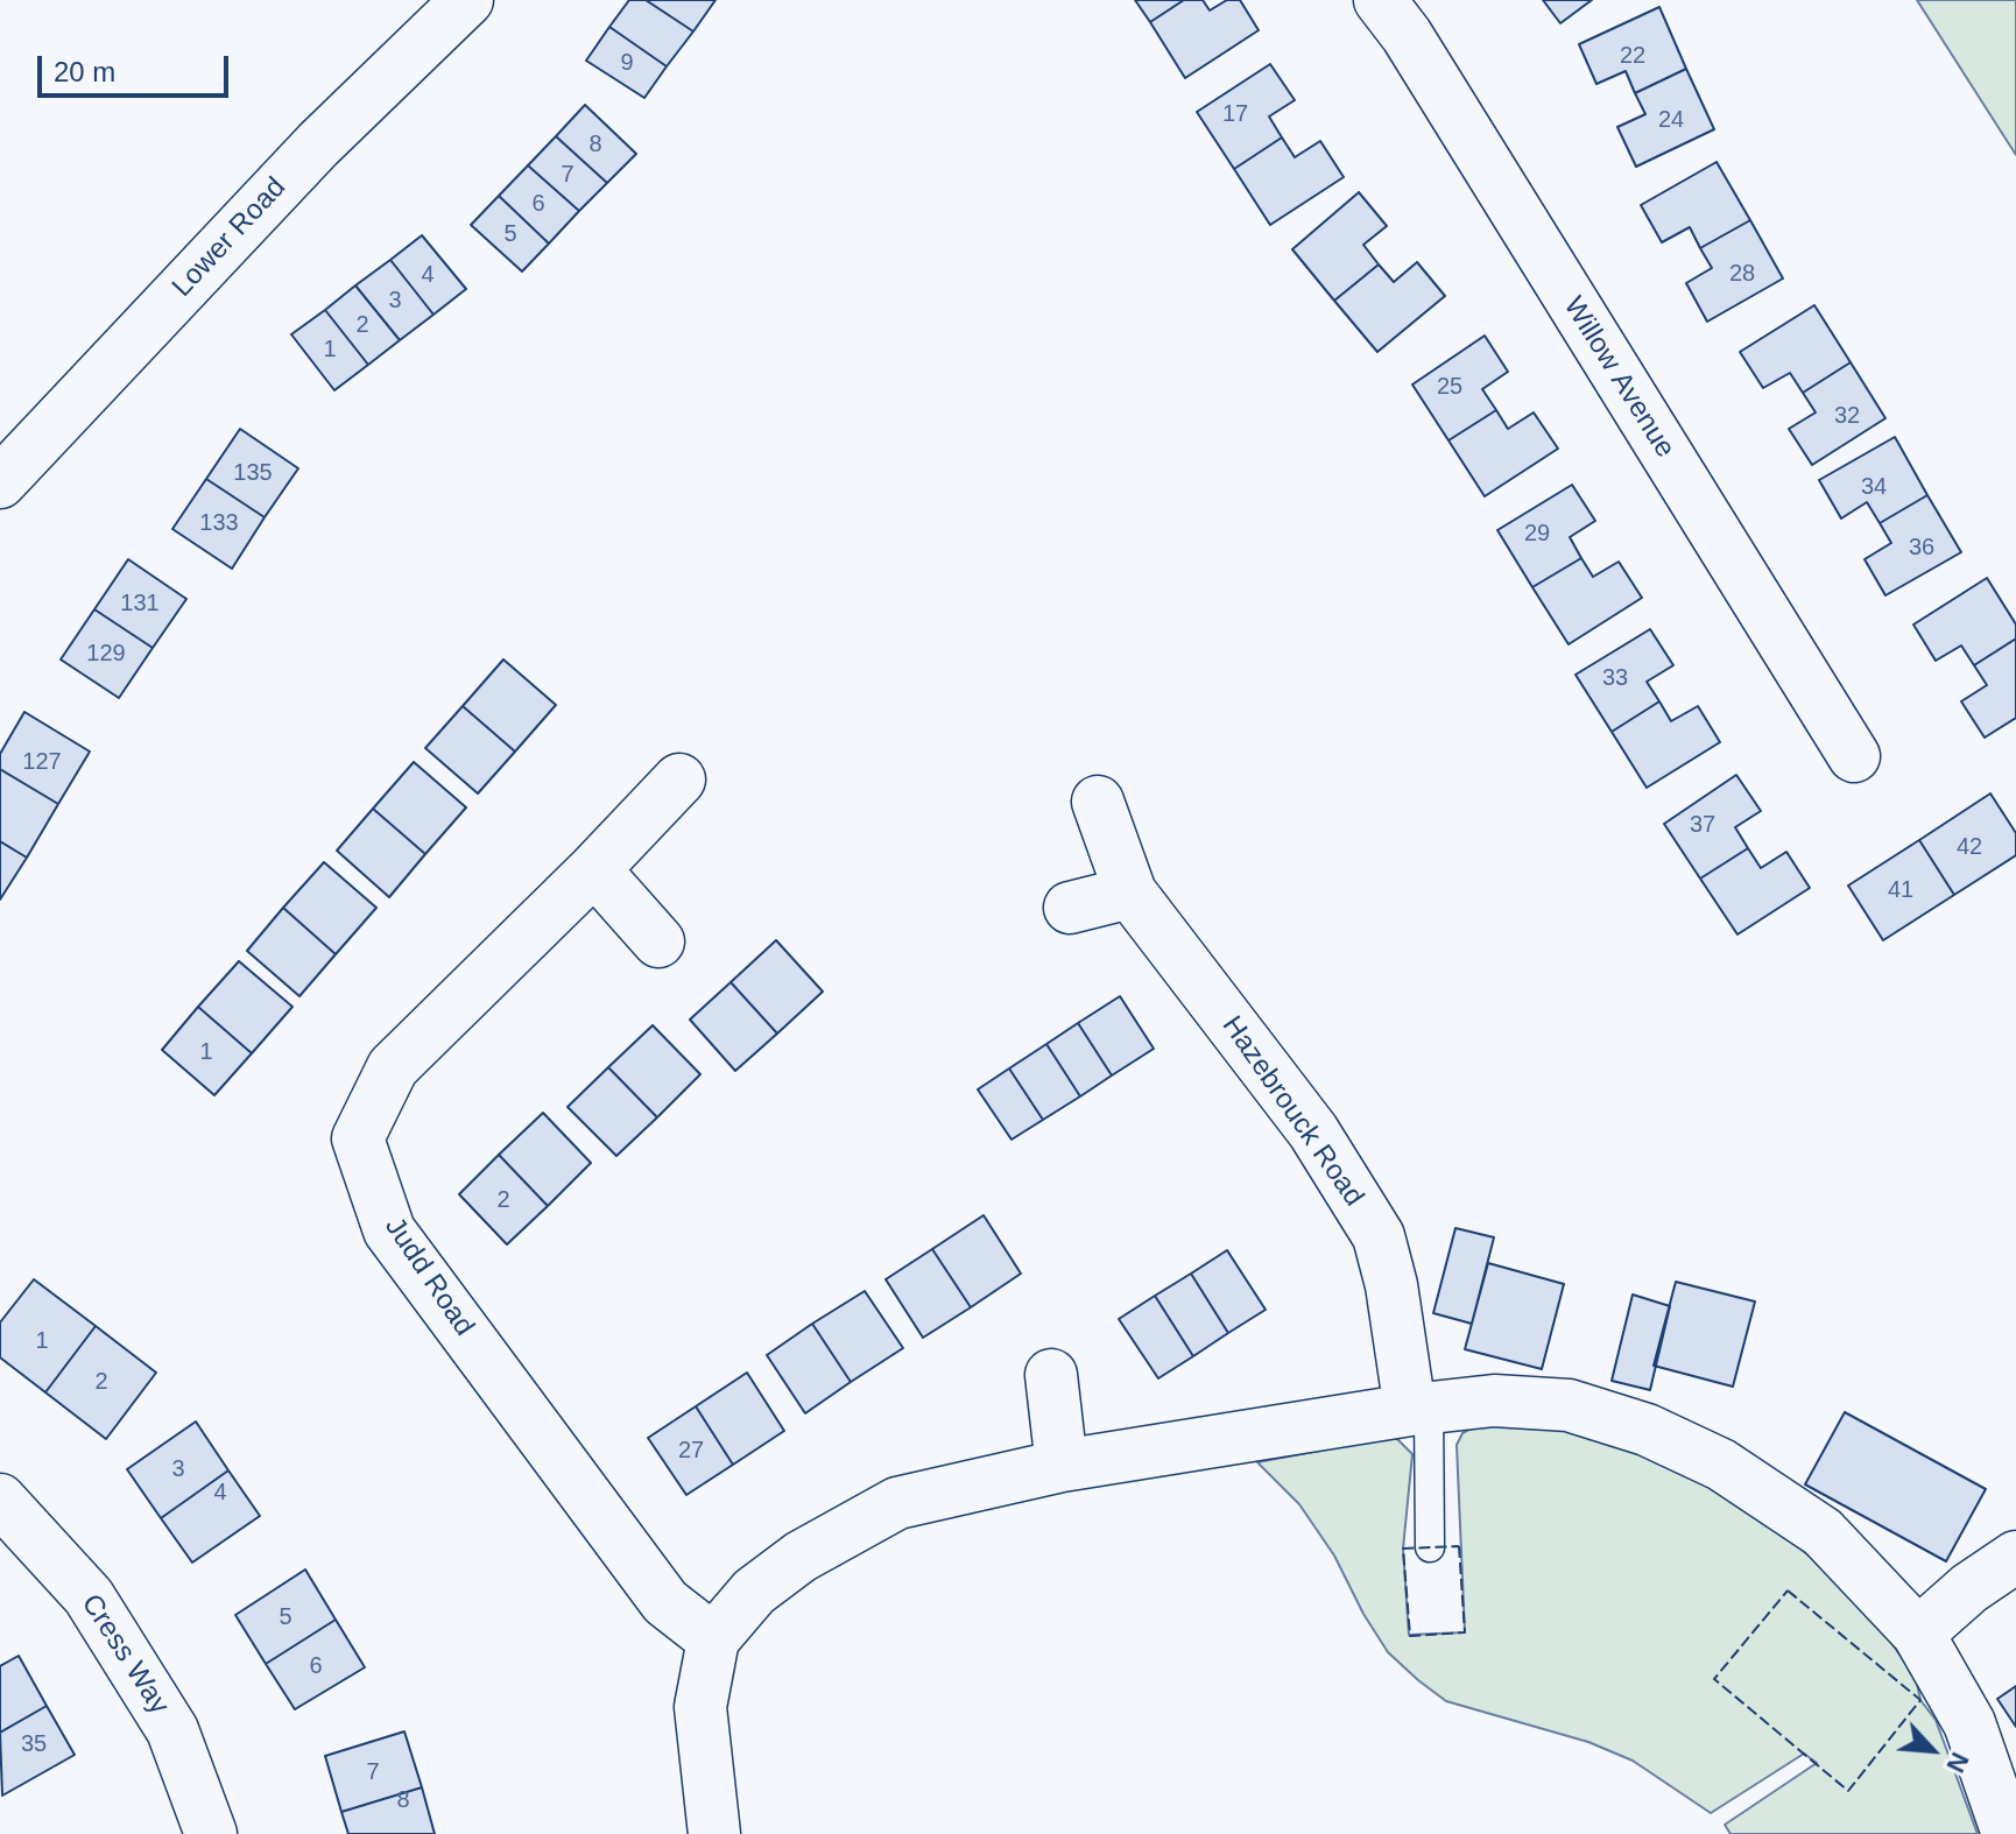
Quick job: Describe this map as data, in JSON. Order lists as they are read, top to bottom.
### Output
{
  "streets": {
    "street": [
      "Lower Road",
      "Willow Avenue",
      "Hazebrouck Road",
      "Judd Road",
      "Cress Way"
    ]
  },
  "house_numbers": [
    "22",
    "9",
    "17",
    "24",
    "8",
    "7",
    "6",
    "5",
    "28",
    "4",
    "3",
    "2",
    "1",
    "25",
    "32",
    "135",
    "34",
    "133",
    "29",
    "36",
    "131",
    "129",
    "33",
    "127",
    "37",
    "42",
    "41",
    "1",
    "2",
    "1",
    "2",
    "27",
    "3",
    "4",
    "5",
    "6",
    "35",
    "7",
    "8"
  ],
  "scale_bar": "20 m",
  "north": "bottom right"
}
